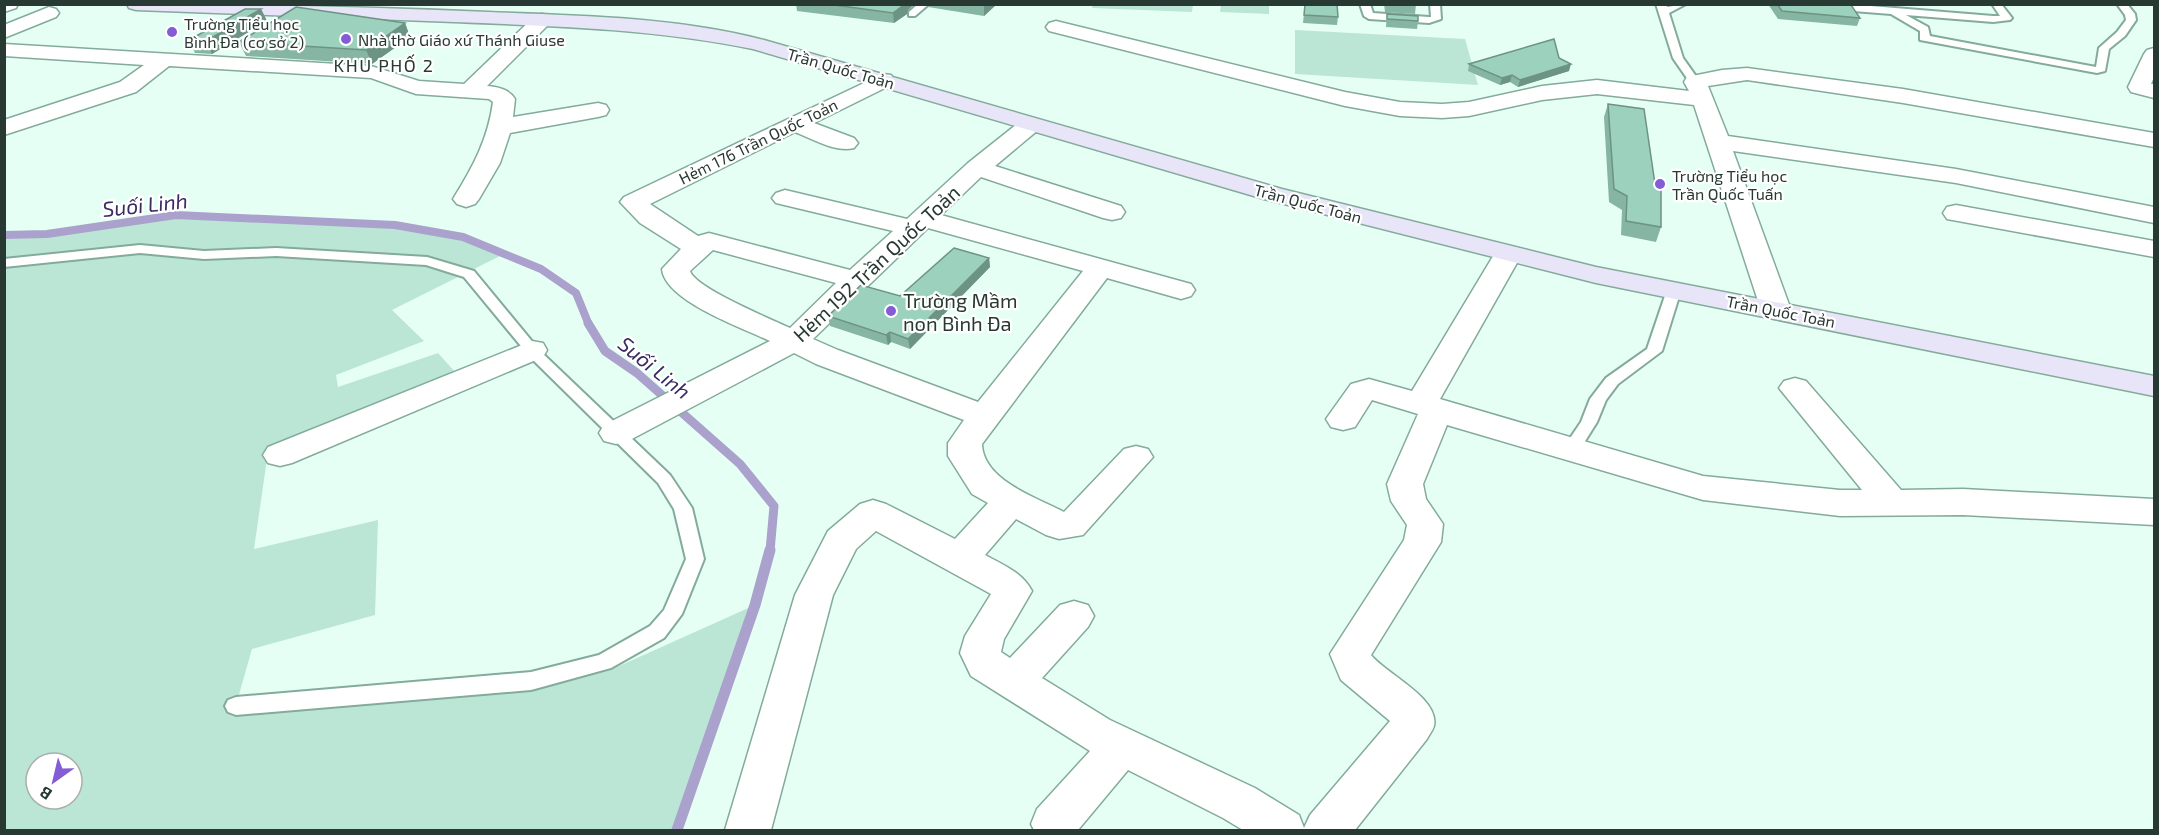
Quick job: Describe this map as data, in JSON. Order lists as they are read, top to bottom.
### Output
{
  "streets": {
    "main road": ["Trần Quốc Toản"],
    "street": ["Hẻm 176 Trần Quốc Toản", "Hẻm 192 Trần Quốc Toản"]
  },
  "crossings": [
    ["Trần Quốc Toản", "Hẻm 176 Trần Quốc Toản"],
    ["Trần Quốc Toản", "Hẻm 192 Trần Quốc Toản"]
  ],
  "districts": ["KHU PHỐ 2"],
  "water": ["Suối Linh"],
  "places": [
    "Trường Tiểu học Bình Đa (cơ sở 2)",
    "Nhà thờ Giáo xứ Thánh Giuse",
    "Trường Tiểu học Trần Quốc Tuấn",
    "Trường Mầm non Bình Đa"
  ],
  "north": "bottom left"
}
